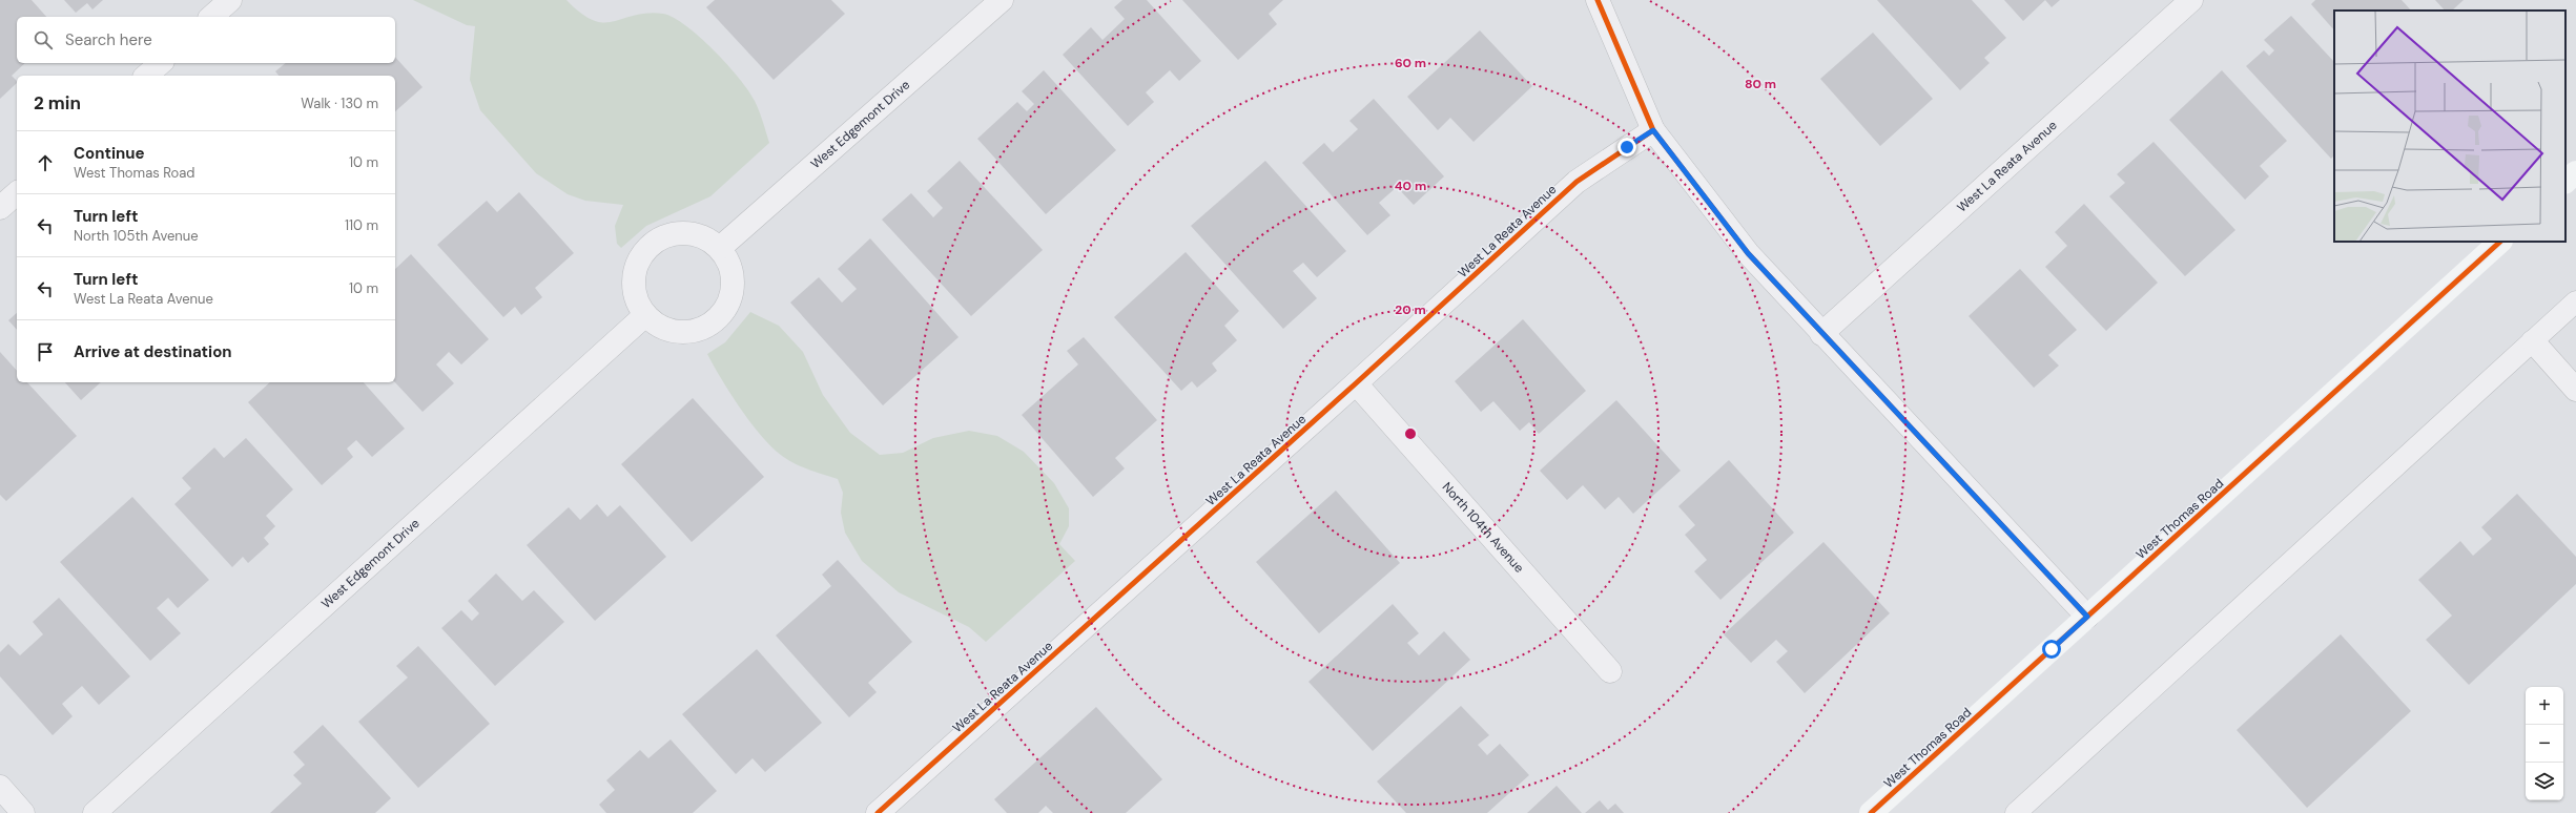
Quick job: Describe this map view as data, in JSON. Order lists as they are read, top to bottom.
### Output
{
  "streets": {
    "main road": ["West Thomas Road"],
    "street": ["West Edgemont Drive", "West La Reata Avenue", "North 104th Avenue"]
  },
  "crossings": [
    ["West La Reata Avenue", "North 104th Avenue"]
  ],
  "page": {
    "search": "Search here",
    "heading": ["2 min", "Walk · 130 m"],
    "list": [
      ["Continue", "West Thomas Road", "10 m"],
      ["Turn left", "North 105th Avenue", "110 m"],
      ["Turn left", "West La Reata Avenue", "10 m"],
      "Arrive at destination"
    ],
    "map_buttons": ["+", "−"]
  },
  "rings": [
    "60 m",
    "80 m",
    "40 m",
    "20 m"
  ]
}
